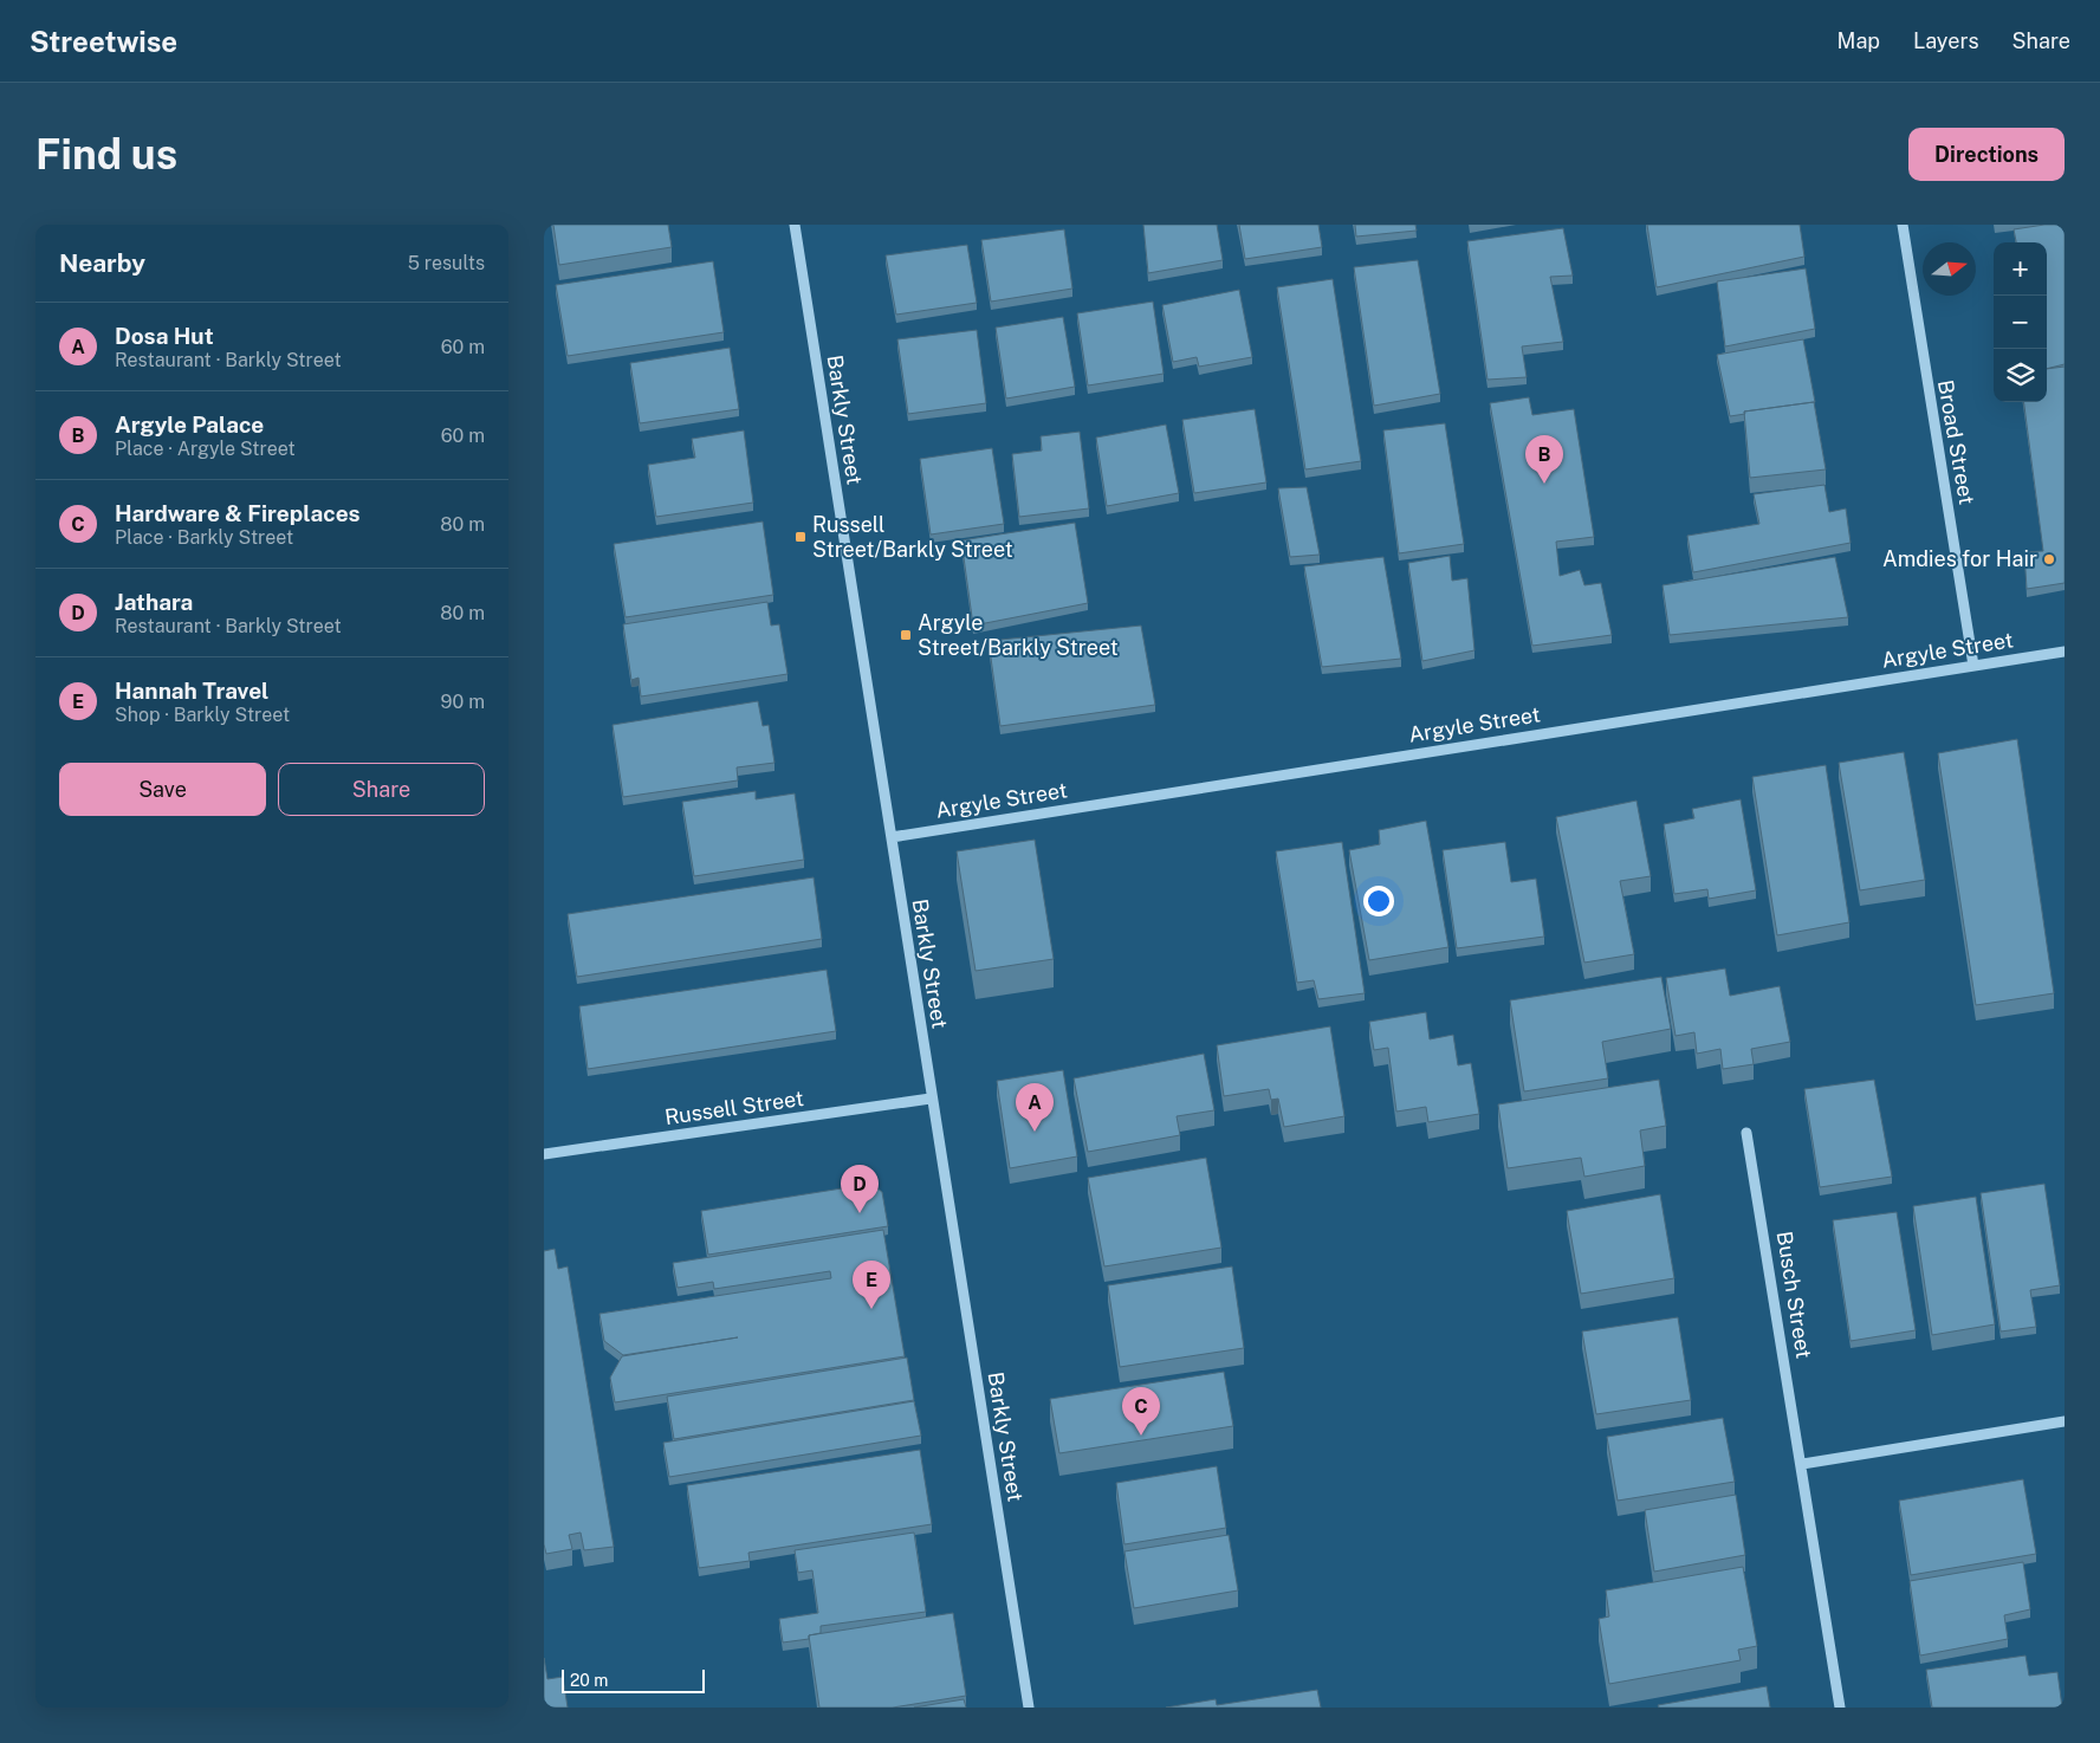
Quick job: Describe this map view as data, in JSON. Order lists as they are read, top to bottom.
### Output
{
  "streets": {
    "street": [
      "Barkly Street",
      "Broad Street",
      "Argyle Street",
      "Russell Street",
      "Busch Street"
    ]
  },
  "crossings": [
    ["Barkly Street", "Argyle Street"],
    ["Barkly Street", "Russell Street"],
    ["Broad Street", "Argyle Street"]
  ],
  "places": {
    "transit": ["Russell Street/Barkly Street", "Argyle Street/Barkly Street"],
    "other": ["Amdies for Hair"]
  },
  "scale_bar": "20 m",
  "north": "right",
  "page": {
    "header": "Streetwise",
    "nav": ["Map", "Layers", "Share"],
    "buttons": [
      "Directions",
      ["Save", "Share"]
    ],
    "title": "Find us",
    "heading": ["Nearby", "5 results"],
    "map_buttons": ["+", "−"],
    "list": [
      {
        "mark": "A",
        "name": "Dosa Hut",
        "note": "Restaurant · Barkly Street",
        "value": "60 m"
      },
      {
        "mark": "B",
        "name": "Argyle Palace",
        "note": "Place · Argyle Street",
        "value": "60 m"
      },
      {
        "mark": "C",
        "name": "Hardware & Fireplaces",
        "note": "Place · Barkly Street",
        "value": "80 m"
      },
      {
        "mark": "D",
        "name": "Jathara",
        "note": "Restaurant · Barkly Street",
        "value": "80 m"
      },
      {
        "mark": "E",
        "name": "Hannah Travel",
        "note": "Shop · Barkly Street",
        "value": "90 m"
      }
    ],
    "pins": [
      "B",
      "A",
      "D",
      "E",
      "C"
    ],
    "scale": "20 m"
  }
}
